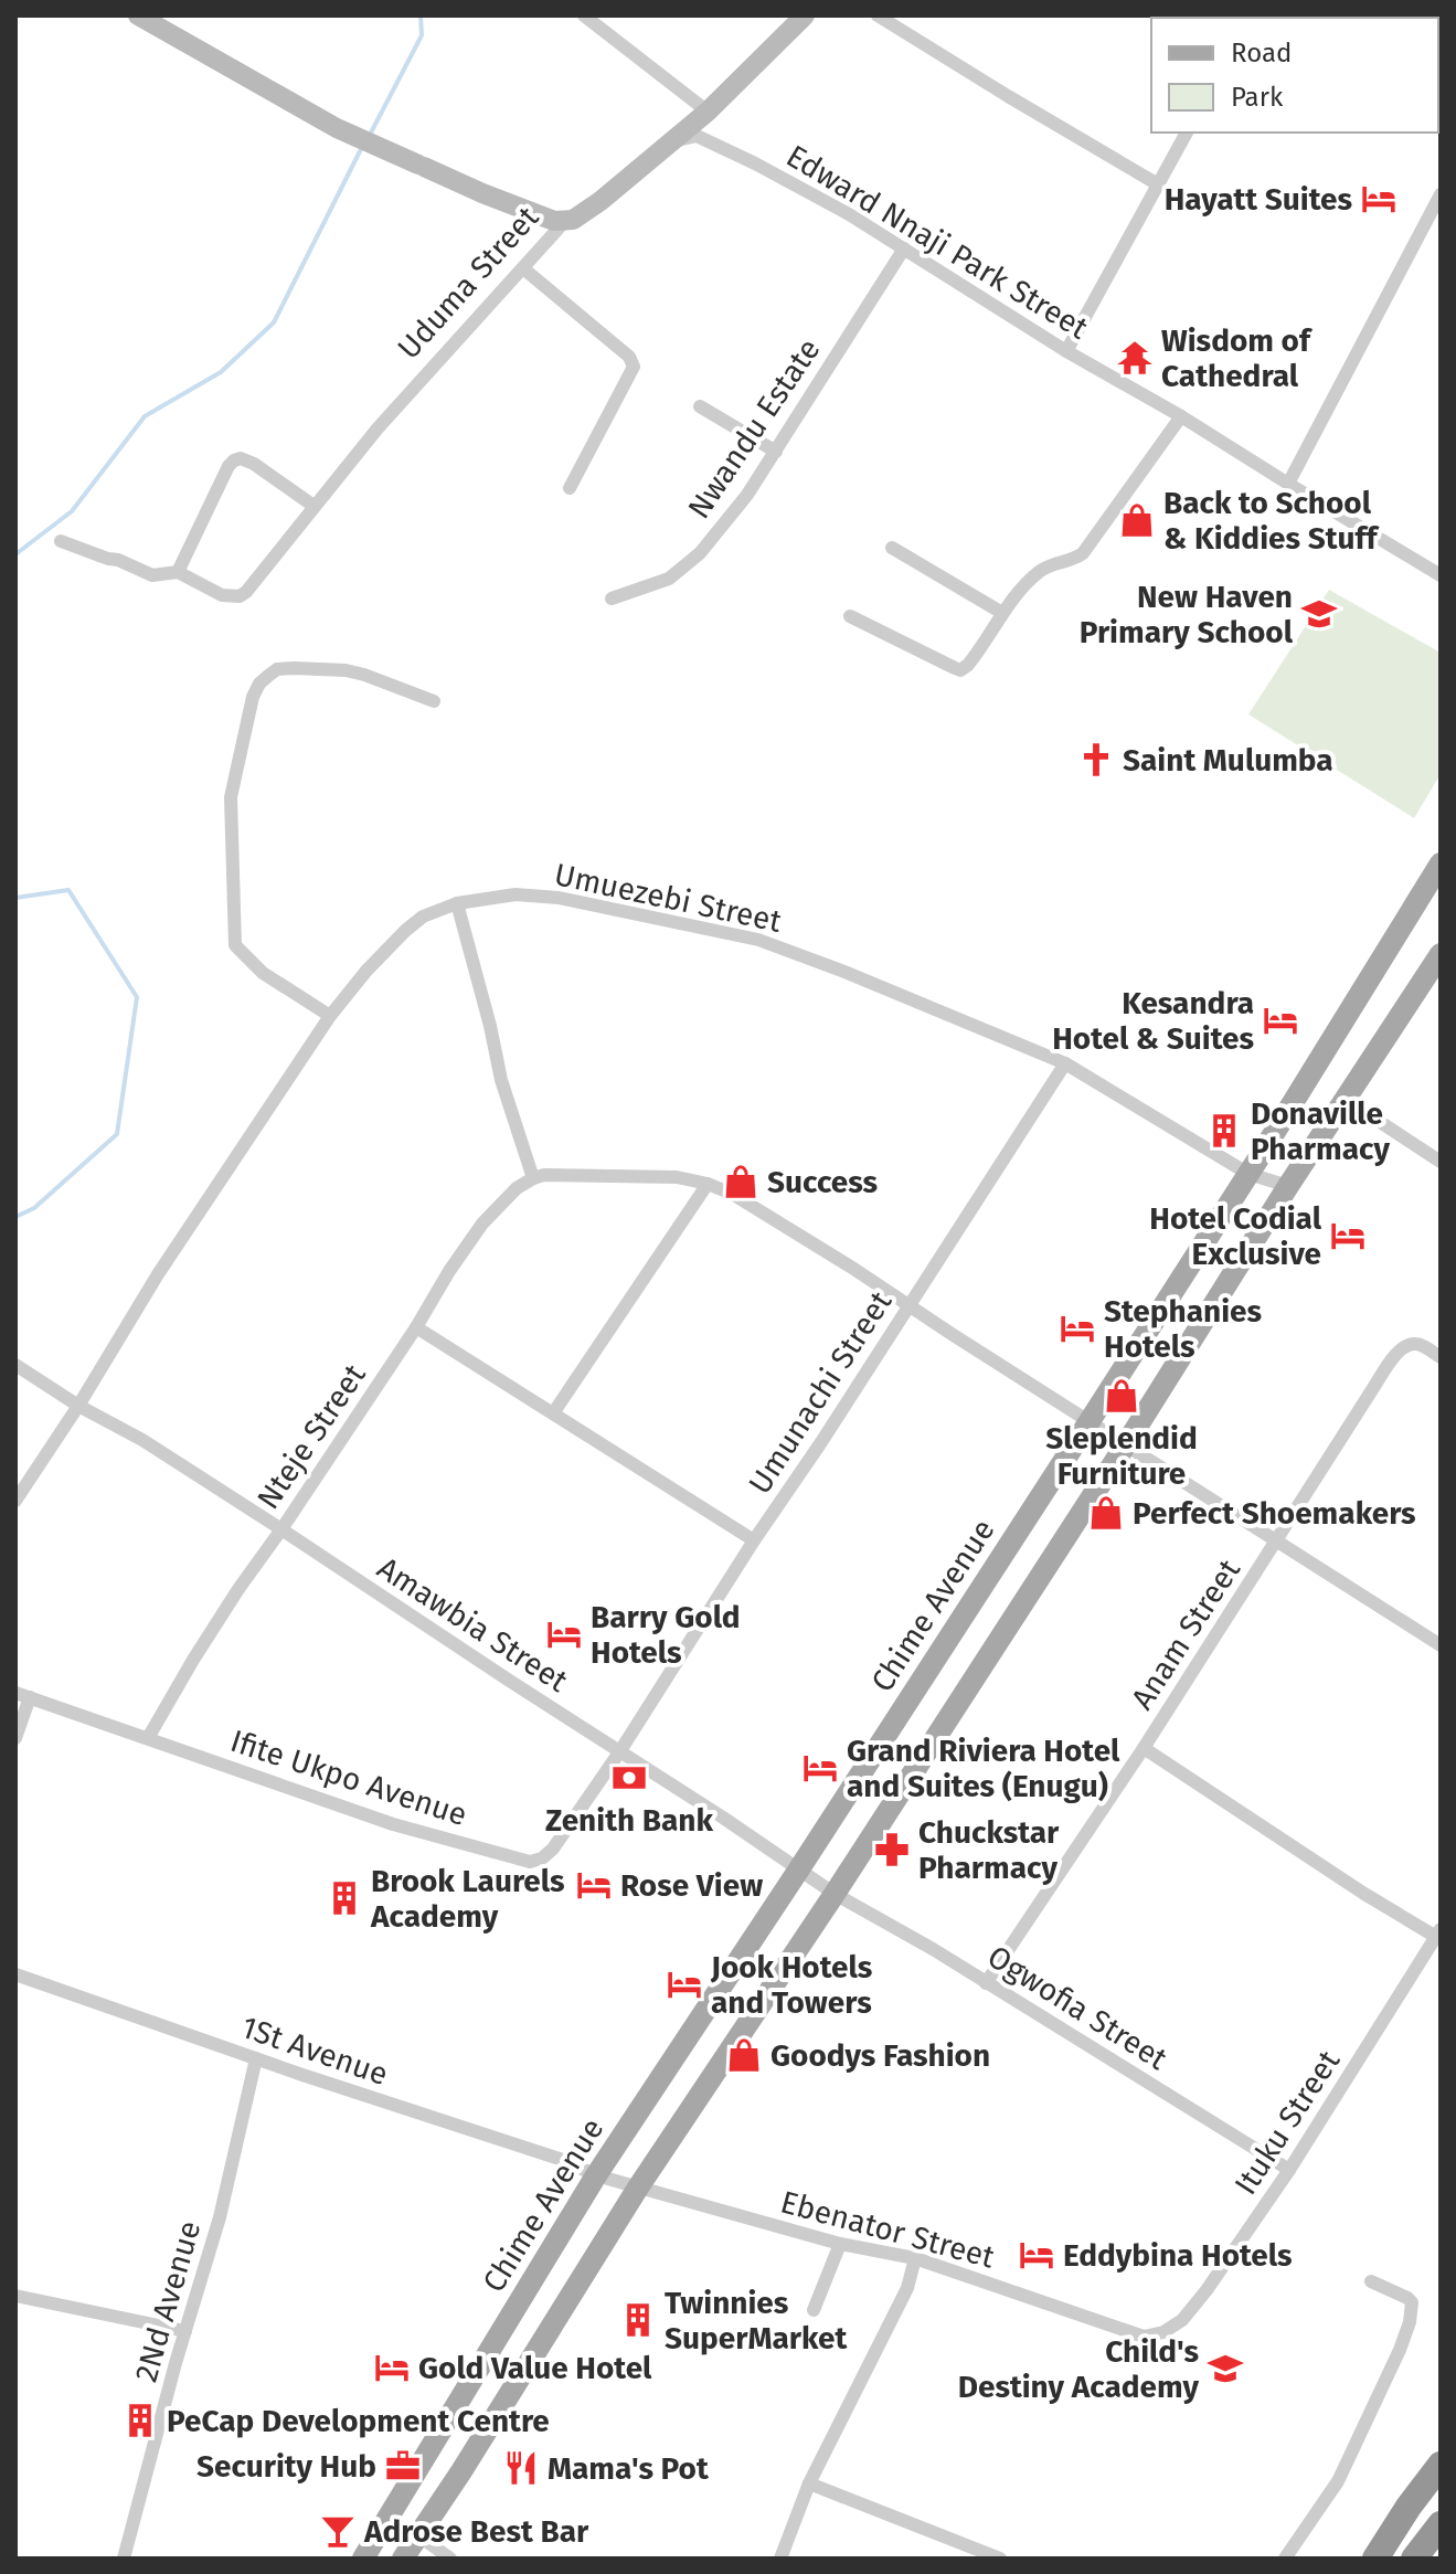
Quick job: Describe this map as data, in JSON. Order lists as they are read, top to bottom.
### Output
{
  "streets": {
    "main road": ["Chime Avenue"],
    "street": [
      "Edward Nnaji Park Street",
      "Uduma Street",
      "Nwandu Estate",
      "Umuezebi Street",
      "Umunachi Street",
      "Nteje Street",
      "Amawbia Street",
      "Anam Street",
      "Ifite Ukpo Avenue",
      "Ogwofia Street",
      "1St Avenue",
      "Ituku Street",
      "Ebenator Street",
      "2Nd Avenue"
    ]
  },
  "crossings": [
    ["Edward Nnaji Park Street", "Uduma Street"],
    ["Edward Nnaji Park Street", "Nwandu Estate"],
    ["Umuezebi Street", "Umunachi Street"],
    ["Umuezebi Street", "Chime Avenue"],
    ["Umuezebi Street", "Amawbia Street"],
    ["Umunachi Street", "Amawbia Street"],
    ["Umunachi Street", "Ifite Ukpo Avenue"],
    ["Nteje Street", "Amawbia Street"],
    ["Nteje Street", "Ifite Ukpo Avenue"],
    ["Chime Avenue", "Amawbia Street"],
    ["Chime Avenue", "1St Avenue"],
    ["Chime Avenue", "Ebenator Street"],
    ["Amawbia Street", "Ifite Ukpo Avenue"],
    ["Amawbia Street", "Ogwofia Street"],
    ["Anam Street", "Ogwofia Street"],
    ["Ogwofia Street", "Ituku Street"],
    ["1St Avenue", "Ebenator Street"],
    ["1St Avenue", "2Nd Avenue"],
    ["Ituku Street", "Ebenator Street"]
  ],
  "places": {
    "hotel": [
      "Hayatt Suites",
      "Kesandra Hotel & Suites",
      "Hotel Codial Exclusive",
      "Stephanies Hotels",
      "Barry Gold Hotels",
      "Grand Riviera Hotel and Suites (Enugu)",
      "Rose View",
      "Jook Hotels and Towers",
      "Eddybina Hotels",
      "Gold Value Hotel"
    ],
    "temple": ["Wisdom of Cathedral"],
    "shop": [
      "Back to School & Kiddies Stuff",
      "Success",
      "Sleplendid Furniture",
      "Perfect Shoemakers",
      "Goodys Fashion"
    ],
    "school or university": ["New Haven Primary School", "Child's Destiny Academy"],
    "church": ["Saint Mulumba"],
    "building": [
      "Donaville Pharmacy",
      "Brook Laurels Academy",
      "Twinnies SuperMarket",
      "PeCap Development Centre"
    ],
    "bank": ["Zenith Bank"],
    "pharmacy": ["Chuckstar Pharmacy"],
    "office": ["Security Hub"],
    "restaurant": ["Mama's Pot"],
    "bar": ["Adrose Best Bar"]
  },
  "legend": ["Road", "Park"]
}
